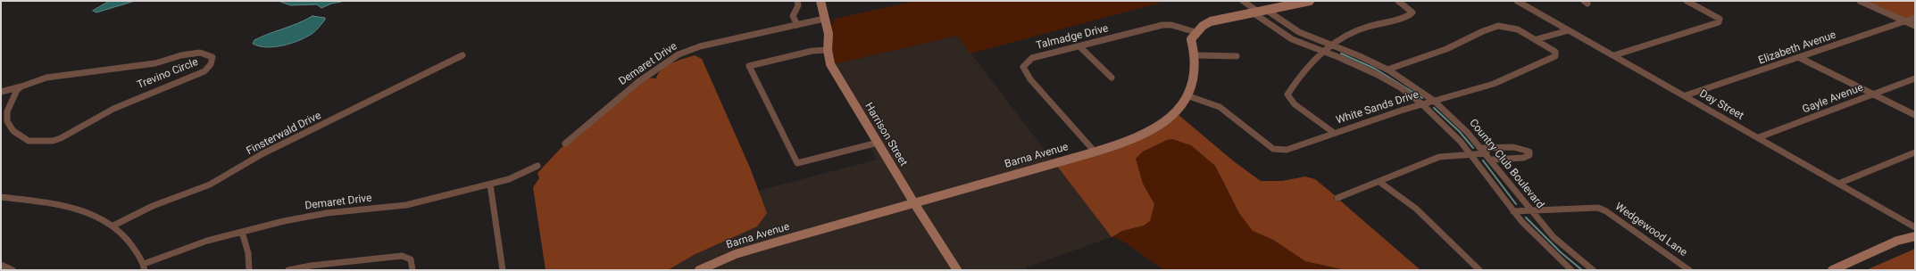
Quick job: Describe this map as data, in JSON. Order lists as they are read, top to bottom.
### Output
{
  "streets": {
    "street": [
      "Talmadge Drive",
      "Elizabeth Avenue",
      "Demaret Drive",
      "Trevino Circle",
      "Gayle Avenue",
      "Day Street",
      "White Sands Drive",
      "Finsterwald Drive",
      "Harrison Street",
      "Barna Avenue",
      "Country Club Boulevard",
      "Wedgewood Lane"
    ]
  },
  "crossings": [
    ["Talmadge Drive", "Barna Avenue"],
    ["Elizabeth Avenue", "Day Street"],
    ["Demaret Drive", "Harrison Street"],
    ["Gayle Avenue", "Day Street"],
    ["White Sands Drive", "Barna Avenue"],
    ["White Sands Drive", "Country Club Boulevard"],
    ["Harrison Street", "Barna Avenue"],
    ["Country Club Boulevard", "Wedgewood Lane"]
  ]
}
